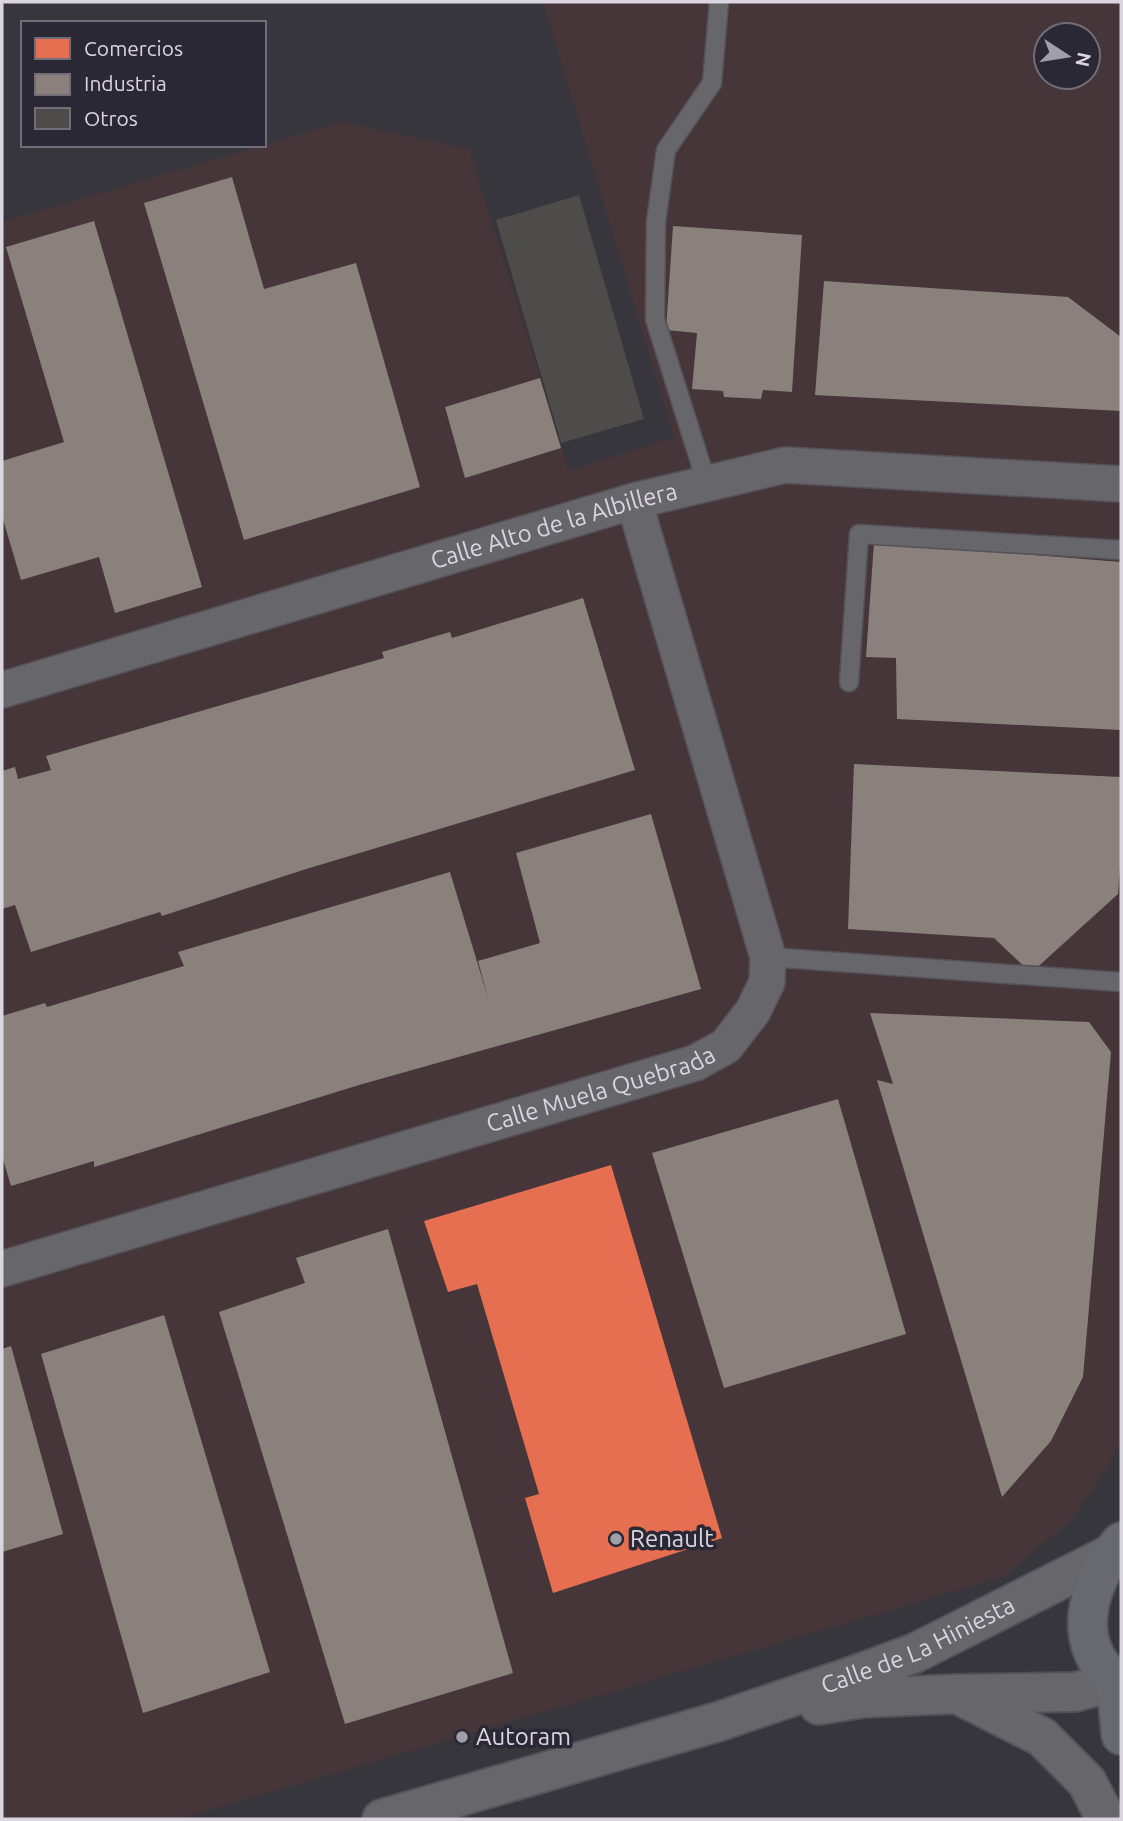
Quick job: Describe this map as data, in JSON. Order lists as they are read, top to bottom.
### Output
{
  "streets": {
    "street": ["Calle Alto de la Albillera", "Calle Muela Quebrada", "Calle de La Hiniesta"]
  },
  "crossings": [
    ["Calle Alto de la Albillera", "Calle Muela Quebrada"]
  ],
  "places": ["Renault", "Autoram"],
  "legend": ["Comercios", "Industria", "Otros"],
  "north": "right"
}
